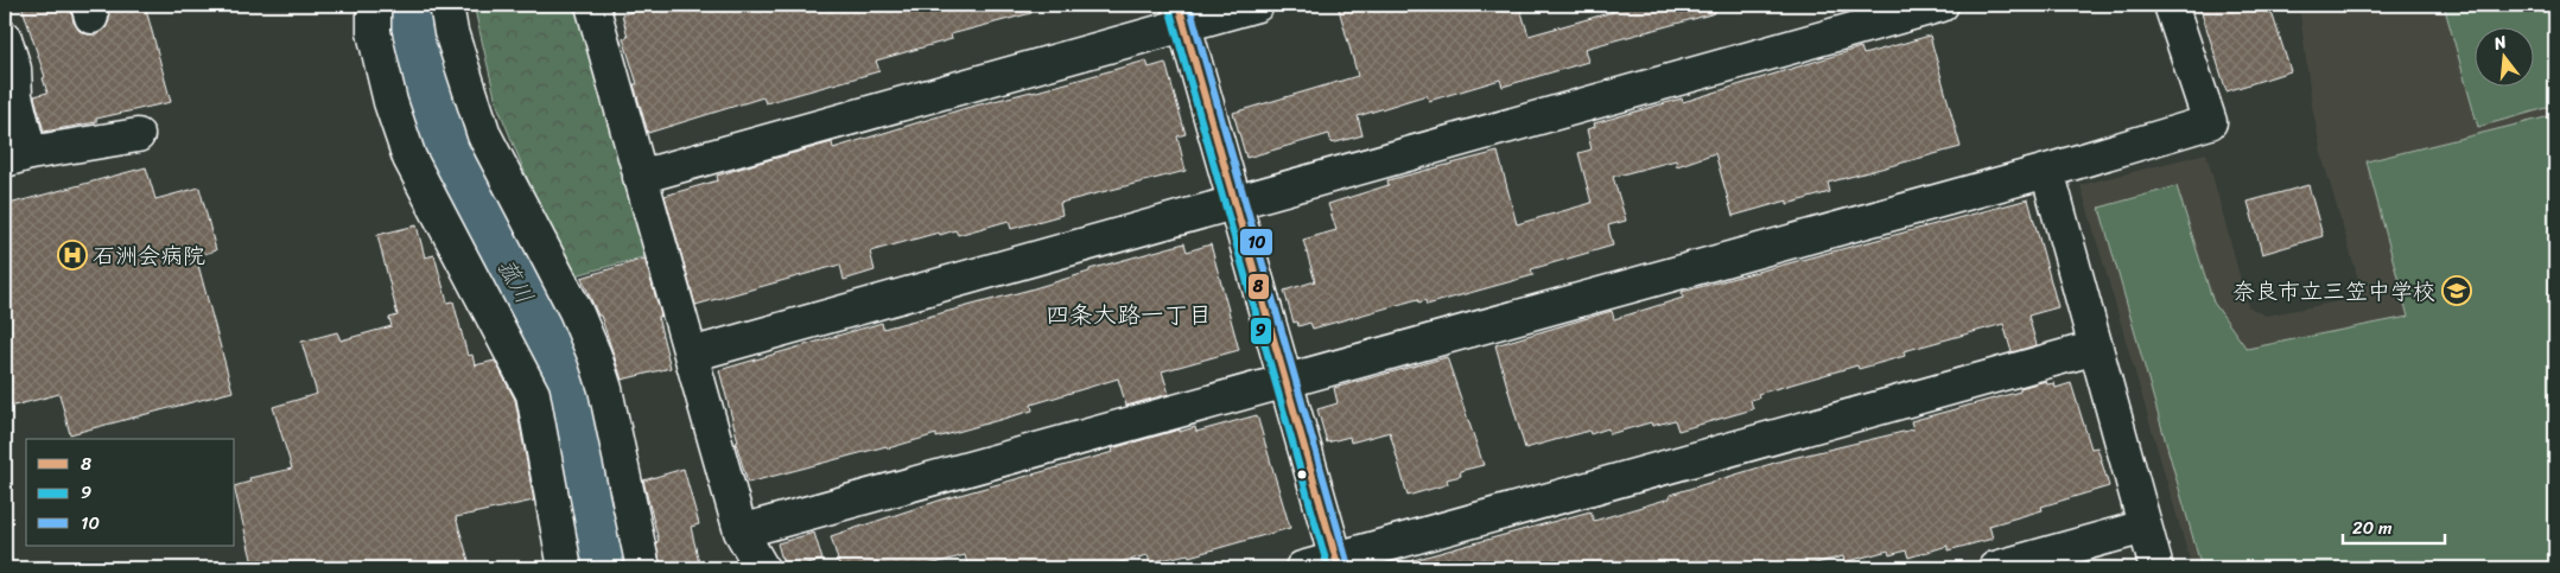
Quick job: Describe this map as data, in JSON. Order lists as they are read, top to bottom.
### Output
{
  "districts": ["四条大路一丁目"],
  "water": ["菰川"],
  "places": {
    "hospital": ["石洲会病院"],
    "school or university": ["奈良市立三笠中学校"]
  },
  "lines": ["transit line 8", "transit line 10", "transit line 9"],
  "legend": ["8", "9", "10"],
  "scale_bar": "20 m",
  "north": "top"
}
